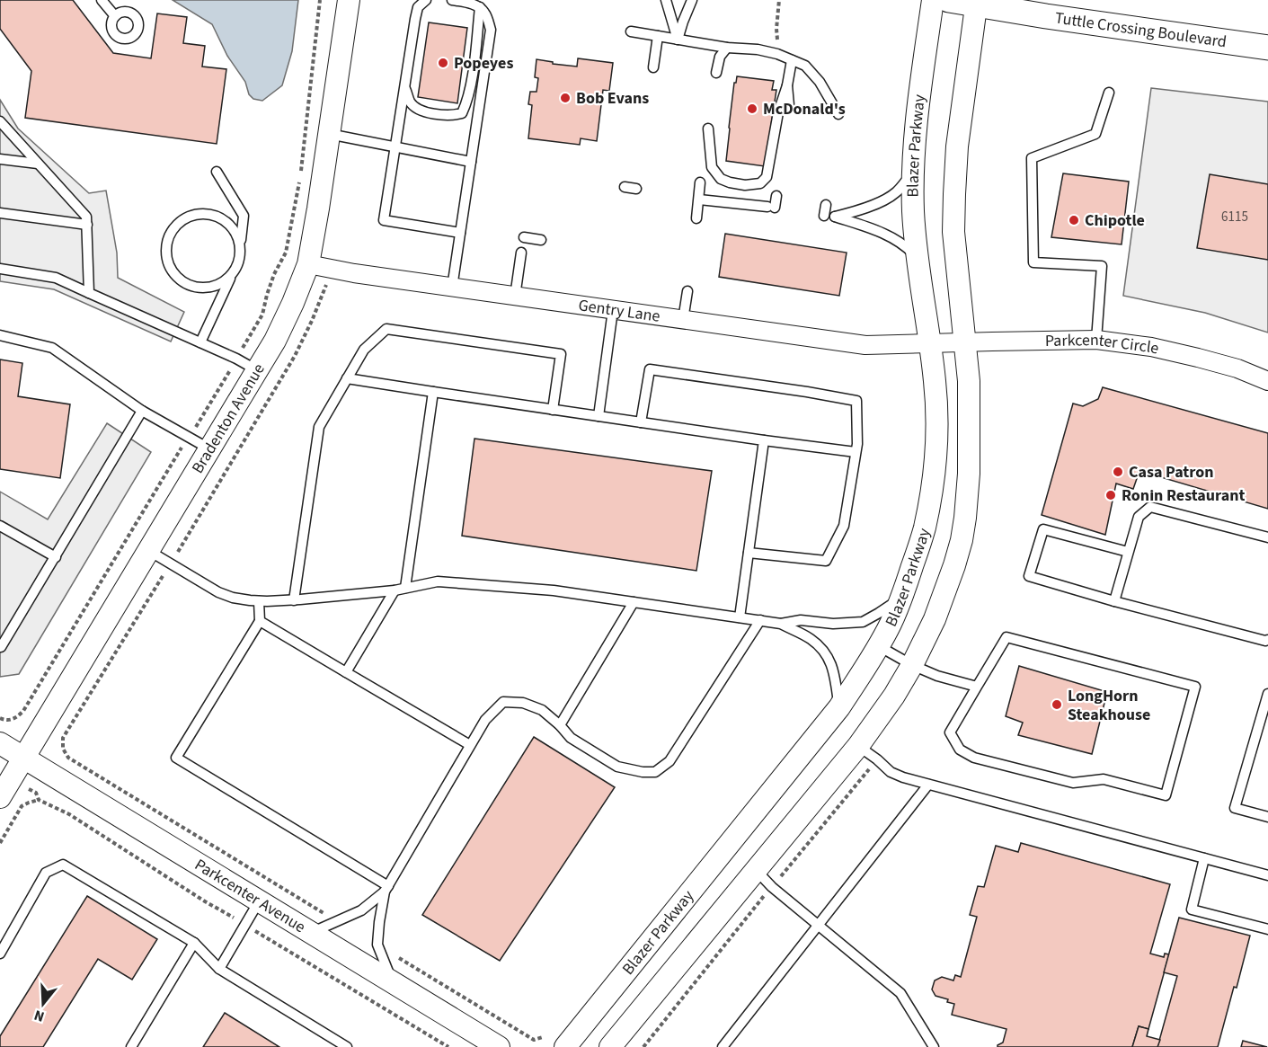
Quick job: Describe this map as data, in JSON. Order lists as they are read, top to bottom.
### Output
{
  "streets": {
    "main road": ["Tuttle Crossing Boulevard"],
    "street": [
      "Blazer Parkway",
      "Gentry Lane",
      "Parkcenter Circle",
      "Bradenton Avenue",
      "Parkcenter Avenue"
    ]
  },
  "crossings": [
    ["Blazer Parkway", "Gentry Lane"],
    ["Blazer Parkway", "Parkcenter Circle"],
    ["Gentry Lane", "Parkcenter Circle"],
    ["Gentry Lane", "Bradenton Avenue"],
    ["Bradenton Avenue", "Parkcenter Avenue"]
  ],
  "places": [
    "Popeyes",
    "Bob Evans",
    "McDonald's",
    "Chipotle",
    "Casa Patron",
    "Ronin Restaurant",
    "LongHorn Steakhouse"
  ],
  "house_numbers": ["6115"],
  "north": "bottom"
}
